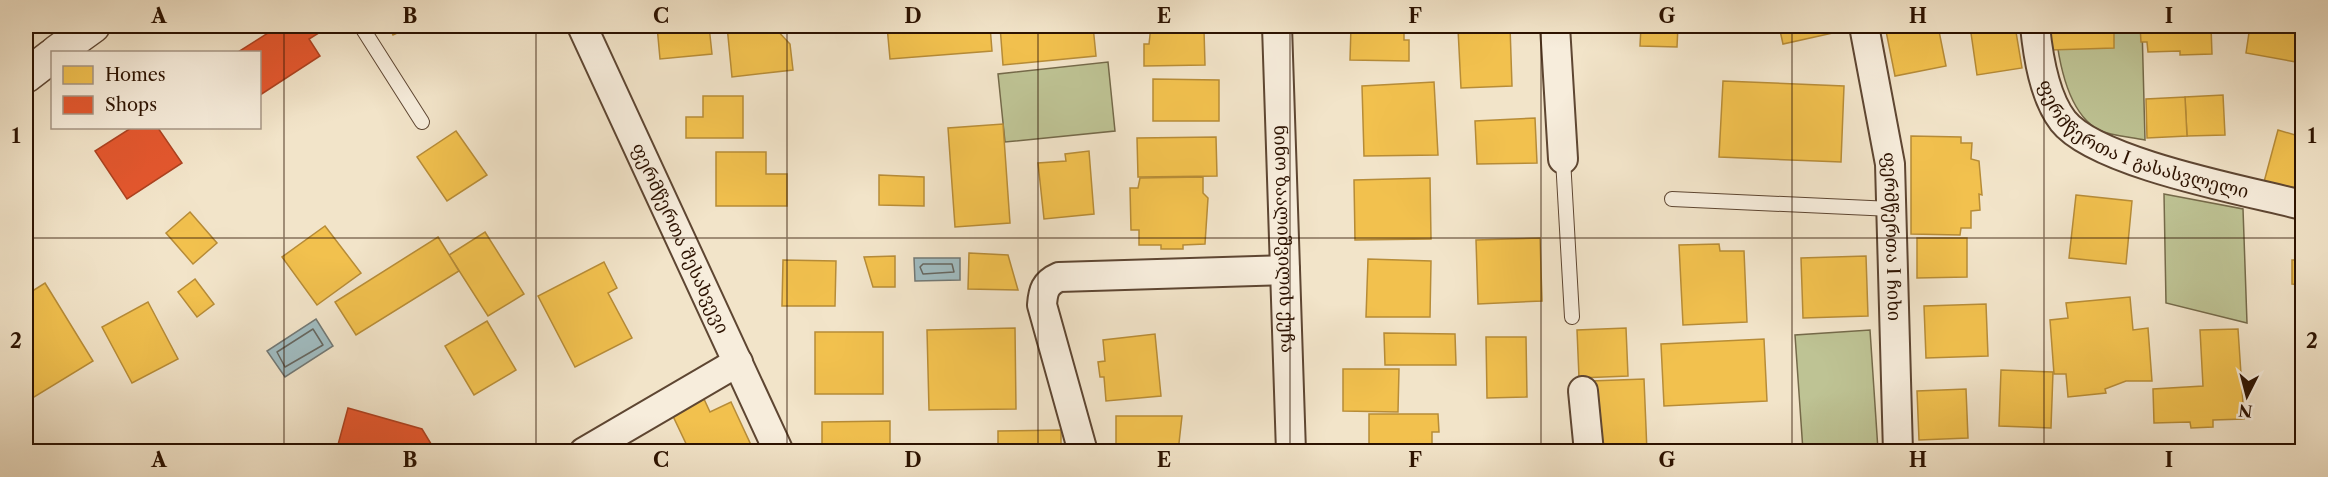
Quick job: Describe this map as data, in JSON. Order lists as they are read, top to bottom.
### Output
{
  "streets": {
    "street": [
      "ფერმწერთა I გასასვლელი",
      "ფერმწერთა I ჩიხი",
      "ნინო ზაალიშვილის ქუჩა",
      "ფერმწერთა შესახვევი"
    ]
  },
  "legend": ["Homes", "Shops"],
  "north": "bottom",
  "grid": {
    "columns": [
      "A",
      "B",
      "C",
      "D",
      "E",
      "F",
      "G",
      "H",
      "I"
    ],
    "rows": ["1", "2"]
  }
}
